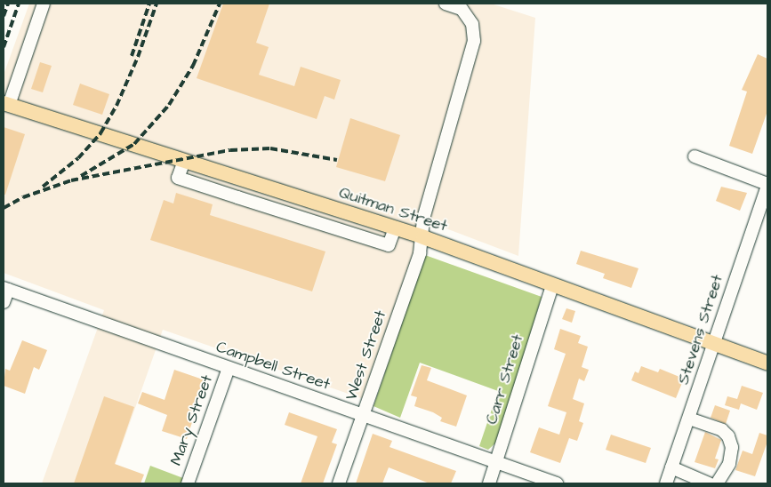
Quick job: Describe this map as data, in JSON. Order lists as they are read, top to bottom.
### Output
{
  "streets": {
    "main road": ["Quitman Street"],
    "street": [
      "Stevens Street",
      "West Street",
      "Campbell Street",
      "Carr Street",
      "Mary Street"
    ]
  },
  "crossings": [
    ["Quitman Street", "Stevens Street"],
    ["Quitman Street", "West Street"],
    ["Quitman Street", "Carr Street"],
    ["West Street", "Campbell Street"],
    ["Campbell Street", "Carr Street"],
    ["Campbell Street", "Mary Street"]
  ]
}
